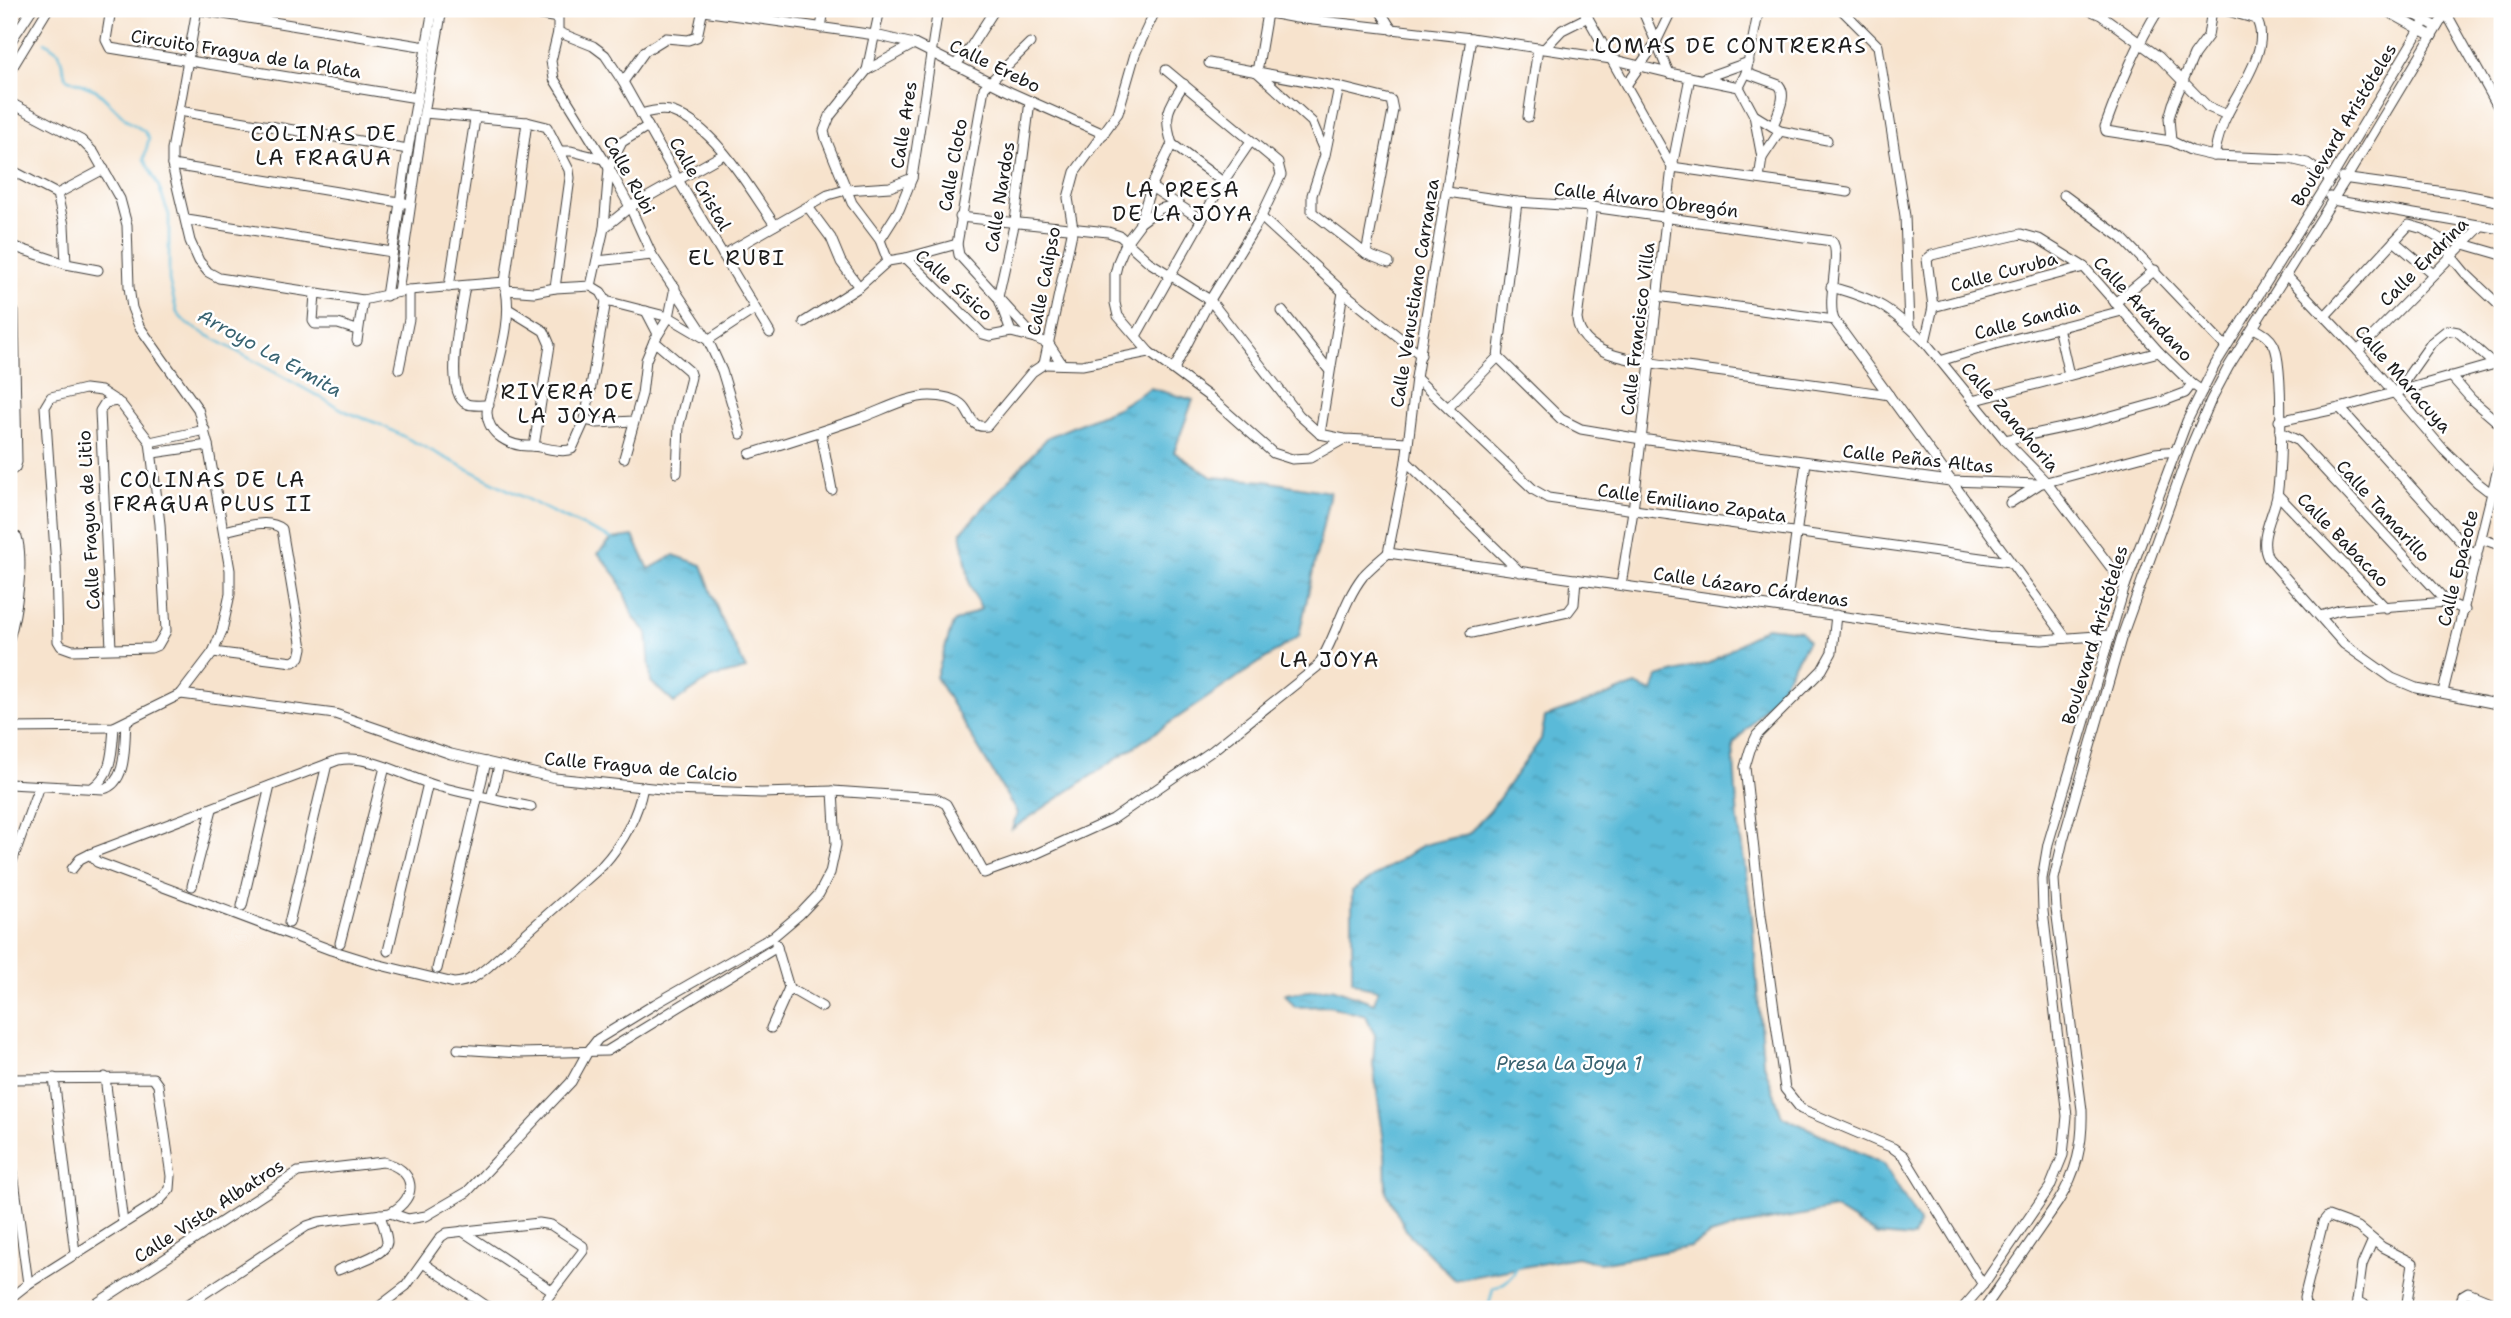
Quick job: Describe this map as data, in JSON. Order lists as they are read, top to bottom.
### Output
{
  "streets": {
    "street": [
      "Circuito Fragua de la Plata",
      "Calle Erebo",
      "Calle Ares",
      "Boulevard Aristóteles",
      "Calle Cloto",
      "Calle Rubi",
      "Calle Cristal",
      "Calle Nardos",
      "Calle Álvaro Obregón",
      "Calle Endrina",
      "Calle Curuba",
      "Calle Calipso",
      "Calle Sisico",
      "Calle Venustiano Carranza",
      "Calle Arándano",
      "Calle Sandia",
      "Calle Francisco Villa",
      "Calle Maracuya",
      "Calle Zanahoria",
      "Calle Peñas Altas",
      "Calle Emiliano Zapata",
      "Calle Tamarillo",
      "Calle Fragua de Litio",
      "Calle Babacao",
      "Calle Epazote",
      "Calle Lázaro Cárdenas",
      "Calle Fragua de Calcio",
      "Calle Vista Albatros"
    ]
  },
  "crossings": [
    ["Calle Erebo", "Calle Ares"],
    ["Calle Erebo", "Calle Cloto"],
    ["Calle Erebo", "Calle Nardos"],
    ["Calle Erebo", "Calle Calipso"],
    ["Calle Ares", "Calle Cristal"],
    ["Calle Ares", "Calle Sisico"],
    ["Boulevard Aristóteles", "Calle Arándano"],
    ["Boulevard Aristóteles", "Calle Maracuya"],
    ["Boulevard Aristóteles", "Calle Zanahoria"],
    ["Boulevard Aristóteles", "Calle Peñas Altas"],
    ["Boulevard Aristóteles", "Calle Lázaro Cárdenas"],
    ["Calle Cloto", "Calle Nardos"],
    ["Calle Rubi", "Calle Cristal"],
    ["Calle Cristal", "Calle Sisico"],
    ["Calle Álvaro Obregón", "Calle Venustiano Carranza"],
    ["Calle Álvaro Obregón", "Calle Francisco Villa"],
    ["Calle Álvaro Obregón", "Calle Zanahoria"],
    ["Calle Endrina", "Calle Maracuya"],
    ["Calle Curuba", "Calle Arándano"],
    ["Calle Calipso", "Calle Sisico"],
    ["Calle Venustiano Carranza", "Calle Emiliano Zapata"],
    ["Calle Venustiano Carranza", "Calle Lázaro Cárdenas"],
    ["Calle Venustiano Carranza", "Calle Fragua de Calcio"],
    ["Calle Arándano", "Calle Sandia"],
    ["Calle Sandia", "Calle Zanahoria"],
    ["Calle Francisco Villa", "Calle Peñas Altas"],
    ["Calle Francisco Villa", "Calle Emiliano Zapata"],
    ["Calle Francisco Villa", "Calle Lázaro Cárdenas"],
    ["Calle Maracuya", "Calle Epazote"],
    ["Calle Zanahoria", "Calle Peñas Altas"],
    ["Calle Tamarillo", "Calle Epazote"],
    ["Calle Lázaro Cárdenas", "Calle Fragua de Calcio"]
  ],
  "districts": [
    "LOMAS DE CONTRERAS",
    "COLINAS DE LA FRAGUA",
    "LA PRESA DE LA JOYA",
    "EL RUBI",
    "RIVERA DE LA JOYA",
    "COLINAS DE LA FRAGUA PLUS II",
    "LA JOYA"
  ],
  "water": ["Arroyo La Ermita", "Presa La Joya 1"]
}
